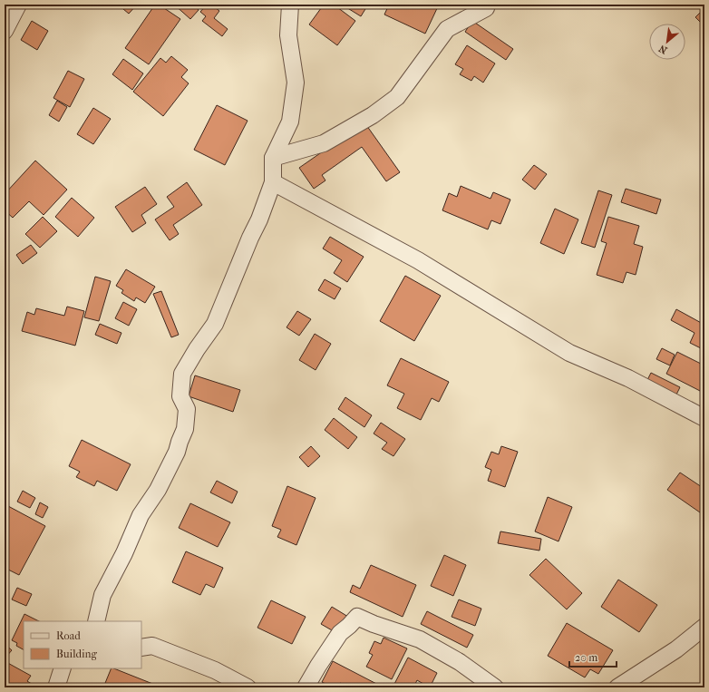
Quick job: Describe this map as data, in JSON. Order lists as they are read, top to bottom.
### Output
{
  "legend": ["Road", "Building"],
  "scale_bar": "20 m",
  "north": "bottom left"
}
